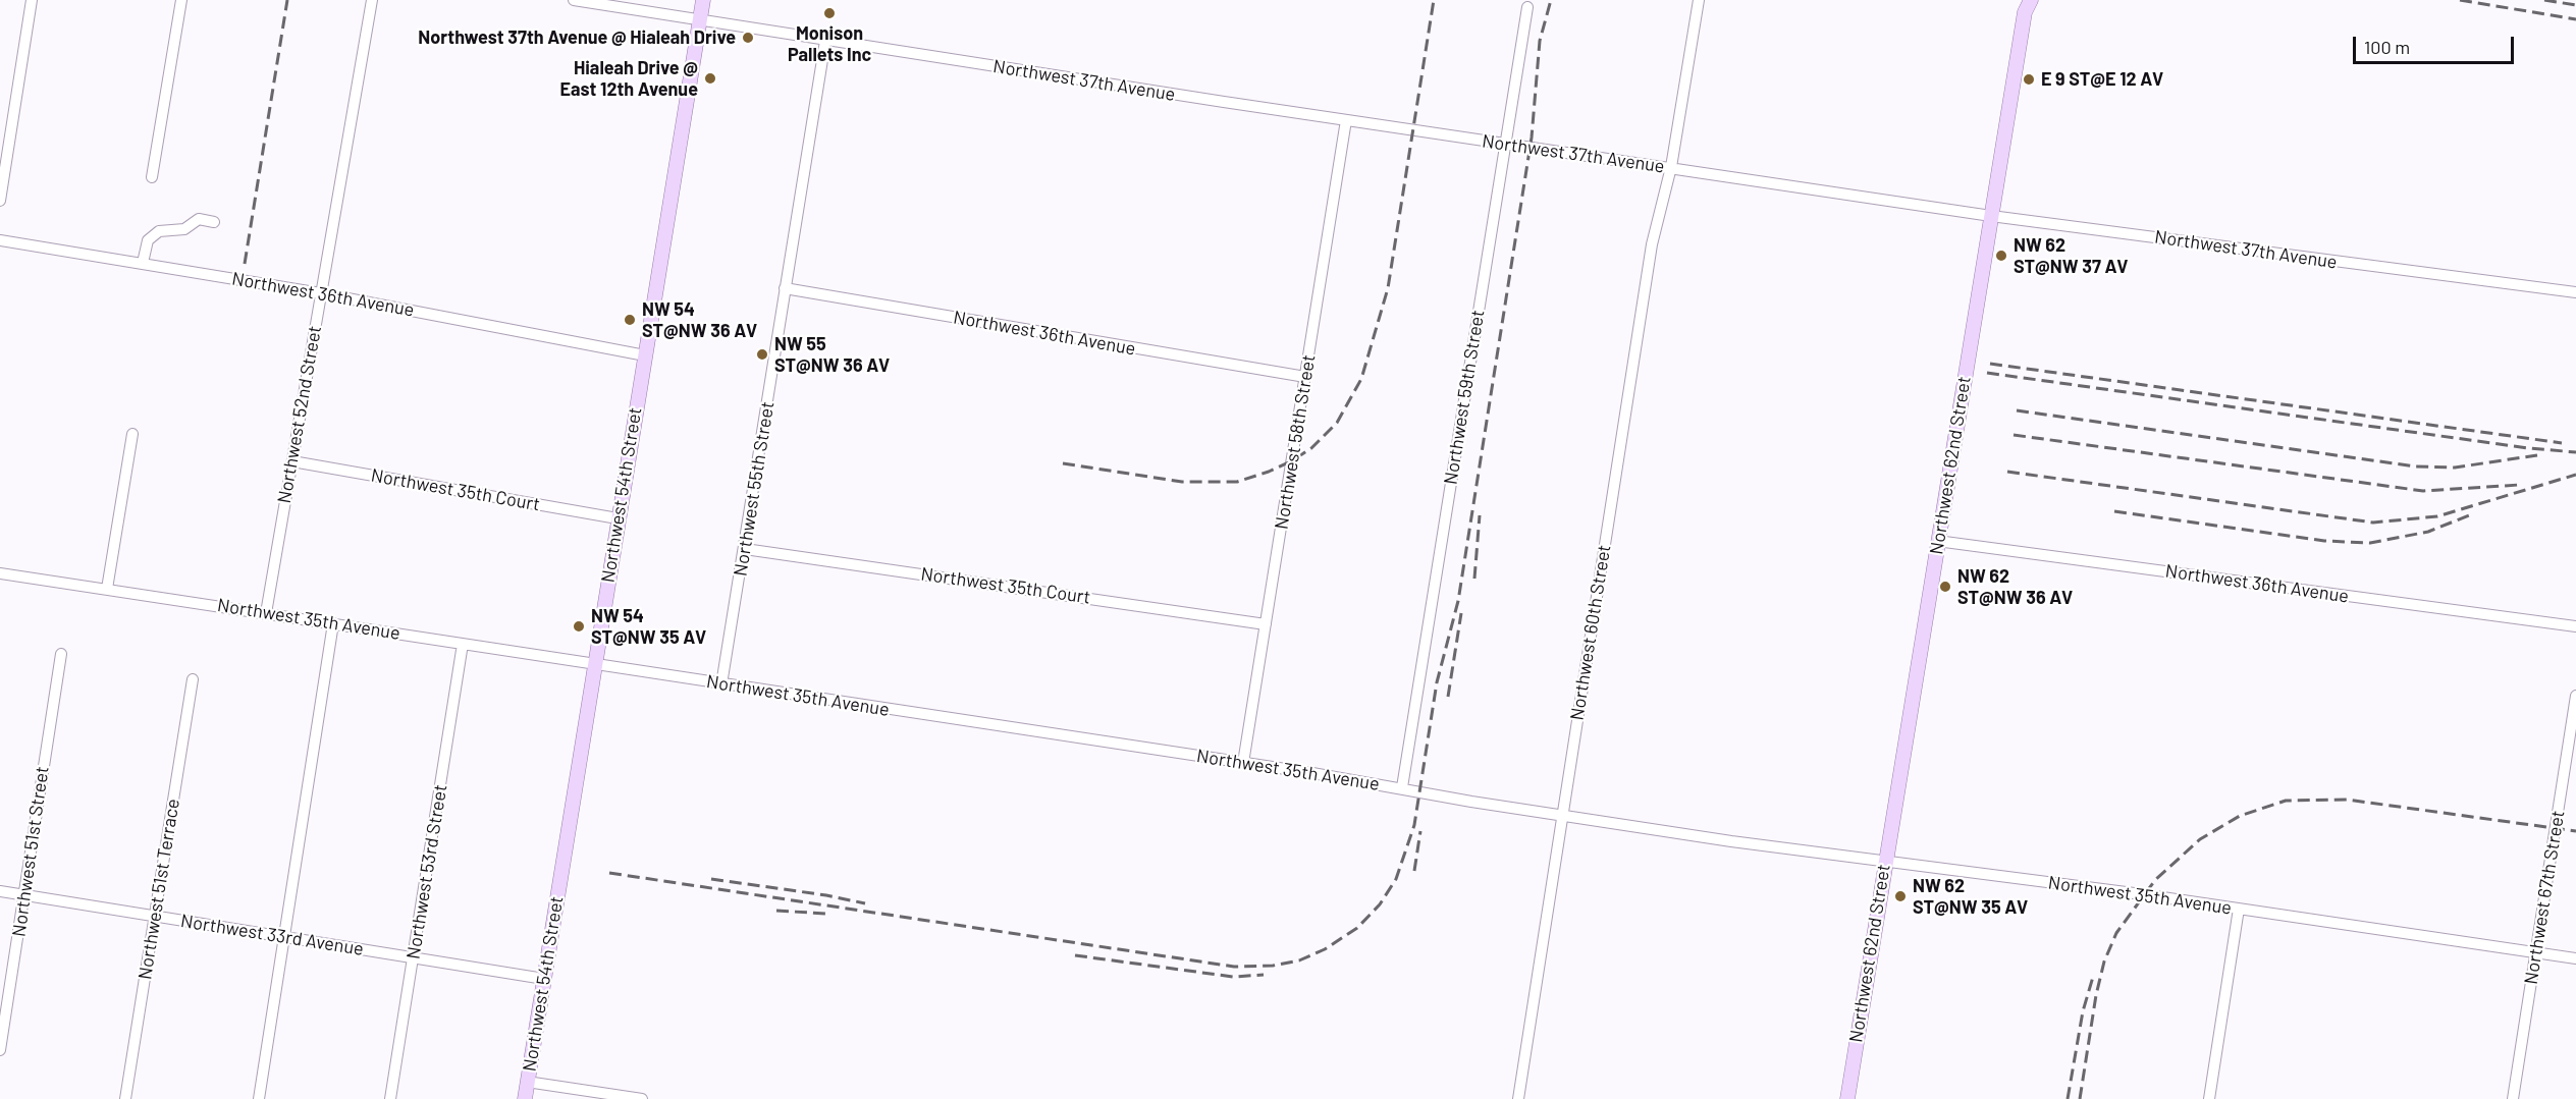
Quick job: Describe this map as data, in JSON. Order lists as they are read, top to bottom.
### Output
{
  "streets": {
    "main road": ["Northwest 62nd Street", "Northwest 54th Street"],
    "street": [
      "Northwest 37th Avenue",
      "Northwest 36th Avenue",
      "Northwest 59th Street",
      "Northwest 52nd Street",
      "Northwest 58th Street",
      "Northwest 55th Street",
      "Northwest 35th Court",
      "Northwest 35th Avenue",
      "Northwest 60th Street",
      "Northwest 51st Street",
      "Northwest 53rd Street",
      "Northwest 51st Terrace",
      "Northwest 67th Street",
      "Northwest 33rd Avenue"
    ]
  },
  "crossings": [
    ["Northwest 37th Avenue", "Northwest 59th Street"],
    ["Northwest 37th Avenue", "Northwest 58th Street"],
    ["Northwest 37th Avenue", "Northwest 62nd Street"],
    ["Northwest 37th Avenue", "Northwest 55th Street"],
    ["Northwest 37th Avenue", "Northwest 54th Street"],
    ["Northwest 37th Avenue", "Northwest 60th Street"],
    ["Northwest 36th Avenue", "Northwest 52nd Street"],
    ["Northwest 36th Avenue", "Northwest 58th Street"],
    ["Northwest 36th Avenue", "Northwest 62nd Street"],
    ["Northwest 36th Avenue", "Northwest 55th Street"],
    ["Northwest 36th Avenue", "Northwest 54th Street"],
    ["Northwest 59th Street", "Northwest 35th Avenue"],
    ["Northwest 52nd Street", "Northwest 35th Court"],
    ["Northwest 52nd Street", "Northwest 35th Avenue"],
    ["Northwest 58th Street", "Northwest 35th Court"],
    ["Northwest 58th Street", "Northwest 35th Avenue"],
    ["Northwest 62nd Street", "Northwest 35th Avenue"],
    ["Northwest 55th Street", "Northwest 35th Court"],
    ["Northwest 55th Street", "Northwest 35th Avenue"],
    ["Northwest 35th Court", "Northwest 54th Street"],
    ["Northwest 54th Street", "Northwest 35th Avenue"],
    ["Northwest 54th Street", "Northwest 33rd Avenue"],
    ["Northwest 35th Avenue", "Northwest 60th Street"],
    ["Northwest 35th Avenue", "Northwest 53rd Street"],
    ["Northwest 35th Avenue", "Northwest 67th Street"],
    ["Northwest 51st Street", "Northwest 33rd Avenue"],
    ["Northwest 53rd Street", "Northwest 33rd Avenue"],
    ["Northwest 51st Terrace", "Northwest 33rd Avenue"]
  ],
  "places": [
    "Monison Pallets Inc",
    "Northwest 37th Avenue @ Hialeah Drive",
    "Hialeah Drive @ East 12th Avenue",
    "E 9 ST@E 12 AV",
    "NW 62 ST@NW 37 AV",
    "NW 54 ST@NW 36 AV",
    "NW 55 ST@NW 36 AV",
    "NW 62 ST@NW 36 AV",
    "NW 54 ST@NW 35 AV",
    "NW 62 ST@NW 35 AV"
  ],
  "scale_bar": "100 m"
}
